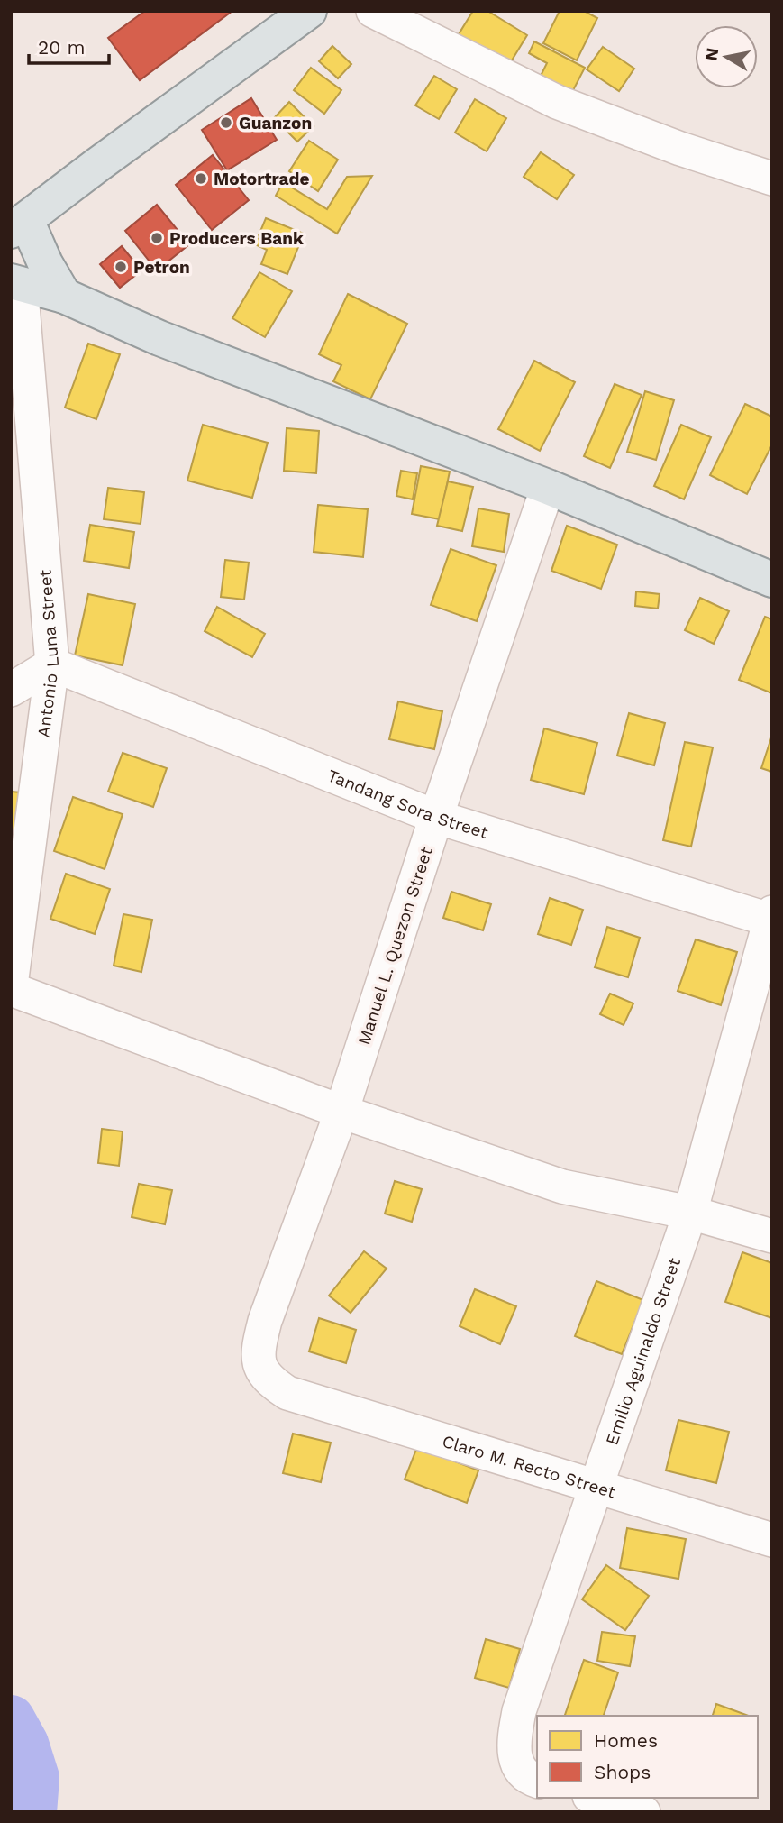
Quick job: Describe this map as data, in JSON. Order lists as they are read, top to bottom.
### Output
{
  "streets": {
    "street": [
      "Antonio Luna Street",
      "Tandang Sora Street",
      "Manuel L. Quezon Street",
      "Emilio Aguinaldo Street",
      "Claro M. Recto Street"
    ]
  },
  "crossings": [
    ["Antonio Luna Street", "Tandang Sora Street"],
    ["Tandang Sora Street", "Manuel L. Quezon Street"],
    ["Tandang Sora Street", "Emilio Aguinaldo Street"],
    ["Manuel L. Quezon Street", "Claro M. Recto Street"],
    ["Emilio Aguinaldo Street", "Claro M. Recto Street"]
  ],
  "places": [
    "Guanzon",
    "Motortrade",
    "Producers Bank",
    "Petron"
  ],
  "legend": ["Homes", "Shops"],
  "scale_bar": "20 m",
  "north": "left"
}
